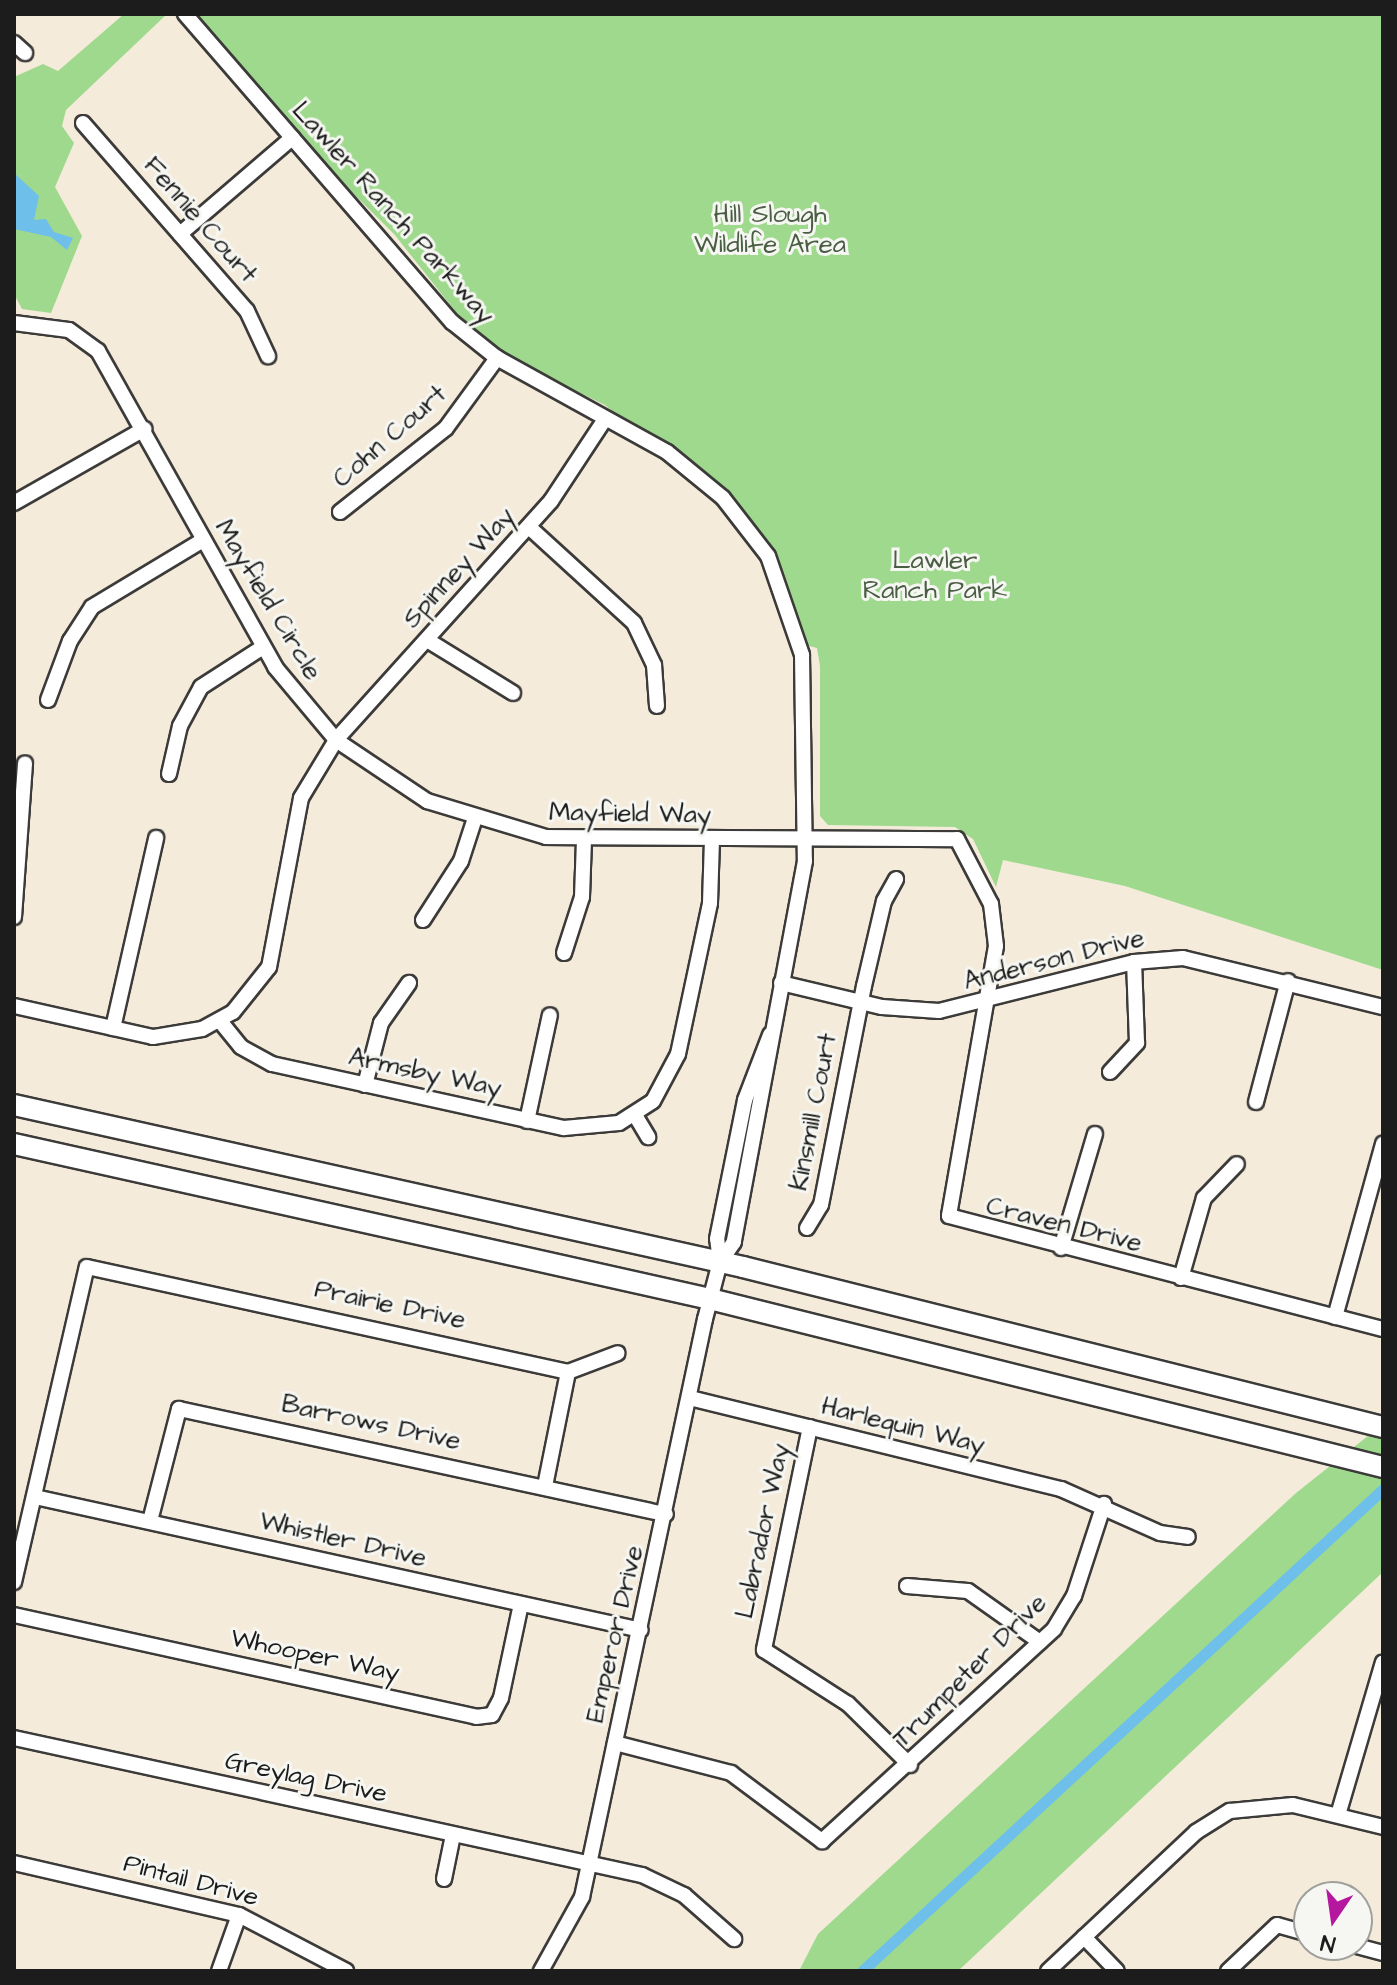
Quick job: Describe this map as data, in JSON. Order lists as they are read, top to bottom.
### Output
{
  "streets": {
    "street": [
      "Lawler Ranch Parkway",
      "Fennie Court",
      "Cohn Court",
      "Spinney Way",
      "Mayfield Circle",
      "Mayfield Way",
      "Anderson Drive",
      "Armsby Way",
      "Kinsmill Court",
      "Craven Drive",
      "Prairie Drive",
      "Barrows Drive",
      "Harlequin Way",
      "Labrador Way",
      "Whistler Drive",
      "Emperor Drive",
      "Whooper Way",
      "Trumpeter Drive",
      "Greylag Drive",
      "Pintail Drive"
    ]
  },
  "crossings": [
    ["Lawler Ranch Parkway", "Cohn Court"],
    ["Lawler Ranch Parkway", "Spinney Way"],
    ["Lawler Ranch Parkway", "Mayfield Way"],
    ["Lawler Ranch Parkway", "Anderson Drive"],
    ["Lawler Ranch Parkway", "Emperor Drive"],
    ["Spinney Way", "Mayfield Circle"],
    ["Spinney Way", "Mayfield Way"],
    ["Mayfield Circle", "Mayfield Way"],
    ["Mayfield Way", "Anderson Drive"],
    ["Mayfield Way", "Armsby Way"],
    ["Mayfield Way", "Craven Drive"],
    ["Anderson Drive", "Kinsmill Court"],
    ["Anderson Drive", "Craven Drive"],
    ["Prairie Drive", "Whistler Drive"],
    ["Barrows Drive", "Whistler Drive"],
    ["Barrows Drive", "Emperor Drive"],
    ["Harlequin Way", "Labrador Way"],
    ["Harlequin Way", "Emperor Drive"],
    ["Harlequin Way", "Trumpeter Drive"],
    ["Labrador Way", "Trumpeter Drive"],
    ["Whistler Drive", "Emperor Drive"],
    ["Whistler Drive", "Whooper Way"],
    ["Emperor Drive", "Trumpeter Drive"],
    ["Emperor Drive", "Greylag Drive"]
  ],
  "parks": ["Hill Slough Wildlife Area", "Lawler Ranch Park"],
  "north": "bottom"
}
